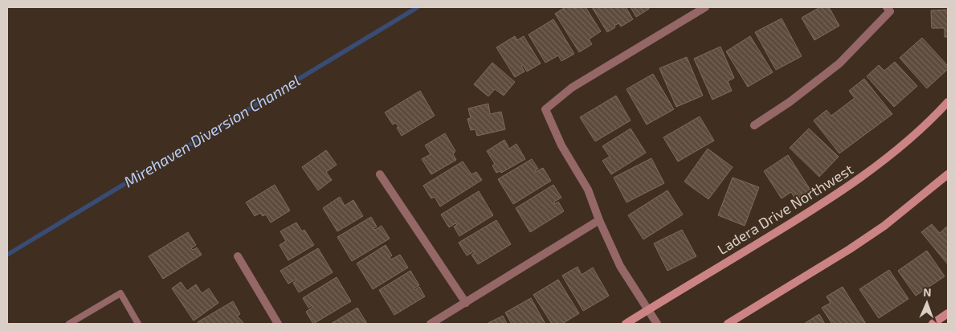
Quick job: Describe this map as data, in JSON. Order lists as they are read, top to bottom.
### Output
{
  "streets": {
    "main road": ["Ladera Drive Northwest"]
  },
  "water": ["Mirehaven Diversion Channel"],
  "north": "top"
}
